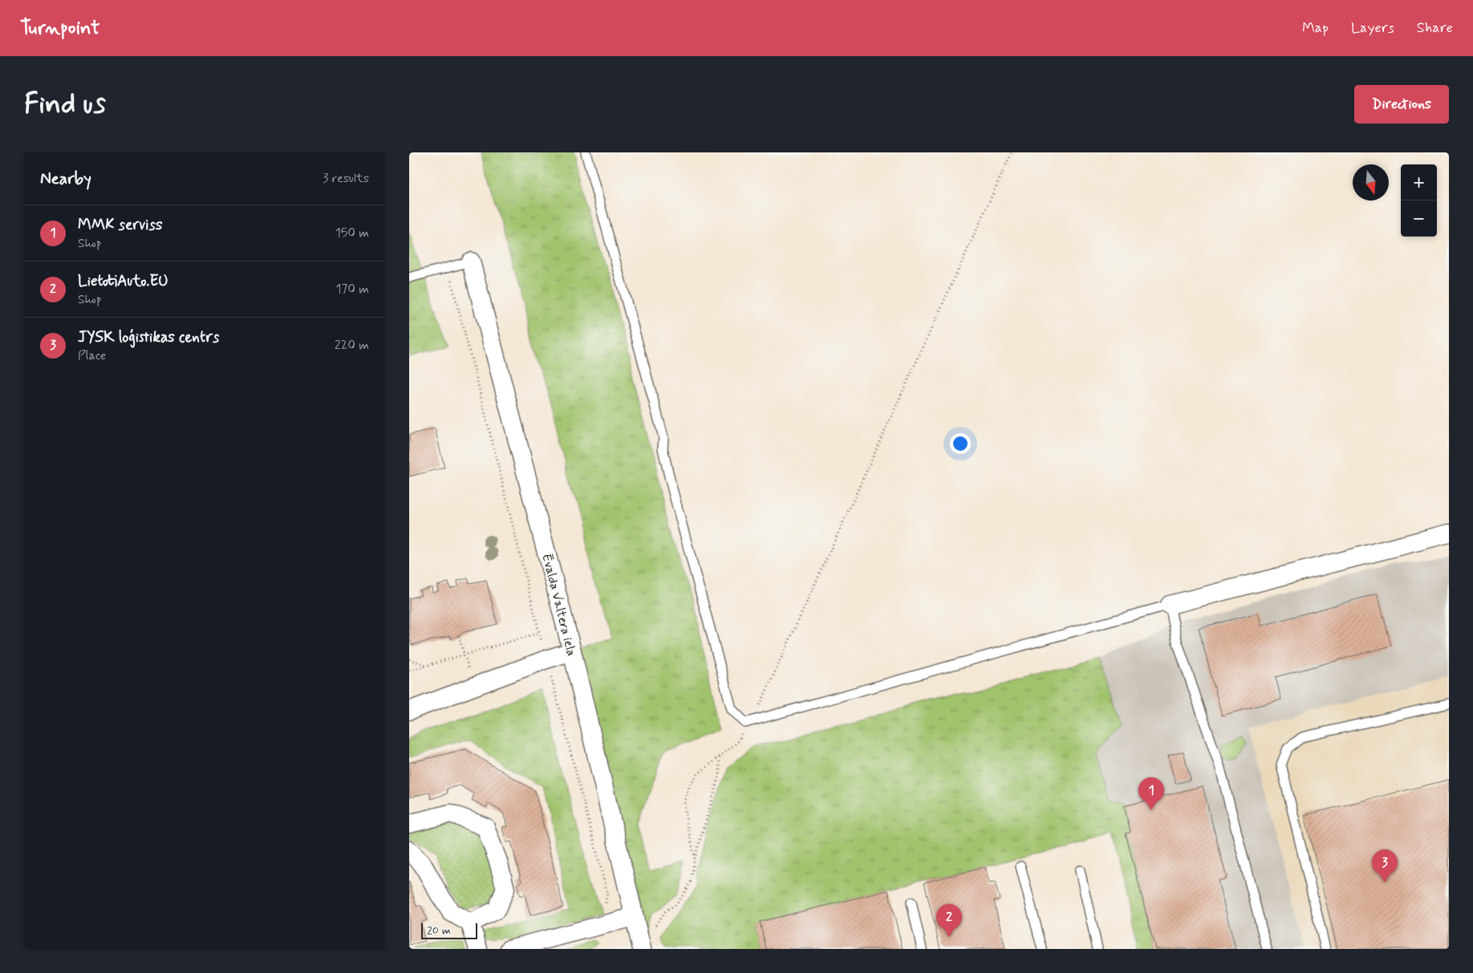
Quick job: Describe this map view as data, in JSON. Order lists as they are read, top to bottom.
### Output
{
  "streets": {
    "street": ["Ēvalda Valtera iela"]
  },
  "scale_bar": "20 m",
  "north": "bottom",
  "page": {
    "header": "Turnpoint",
    "nav": ["Map", "Layers", "Share"],
    "buttons": "Directions",
    "title": "Find us",
    "heading": ["Nearby", "3 results"],
    "map_buttons": ["+", "−"],
    "list": [
      {
        "mark": "1",
        "name": "MMK serviss",
        "note": "Shop",
        "value": "150 m"
      },
      {
        "mark": "2",
        "name": "LietotiAuto.EU",
        "note": "Shop",
        "value": "170 m"
      },
      {
        "mark": "3",
        "name": "JYSK loģistikas centrs",
        "note": "Place",
        "value": "220 m"
      }
    ],
    "pins": ["1", "3", "2"],
    "scale": "20 m"
  }
}
